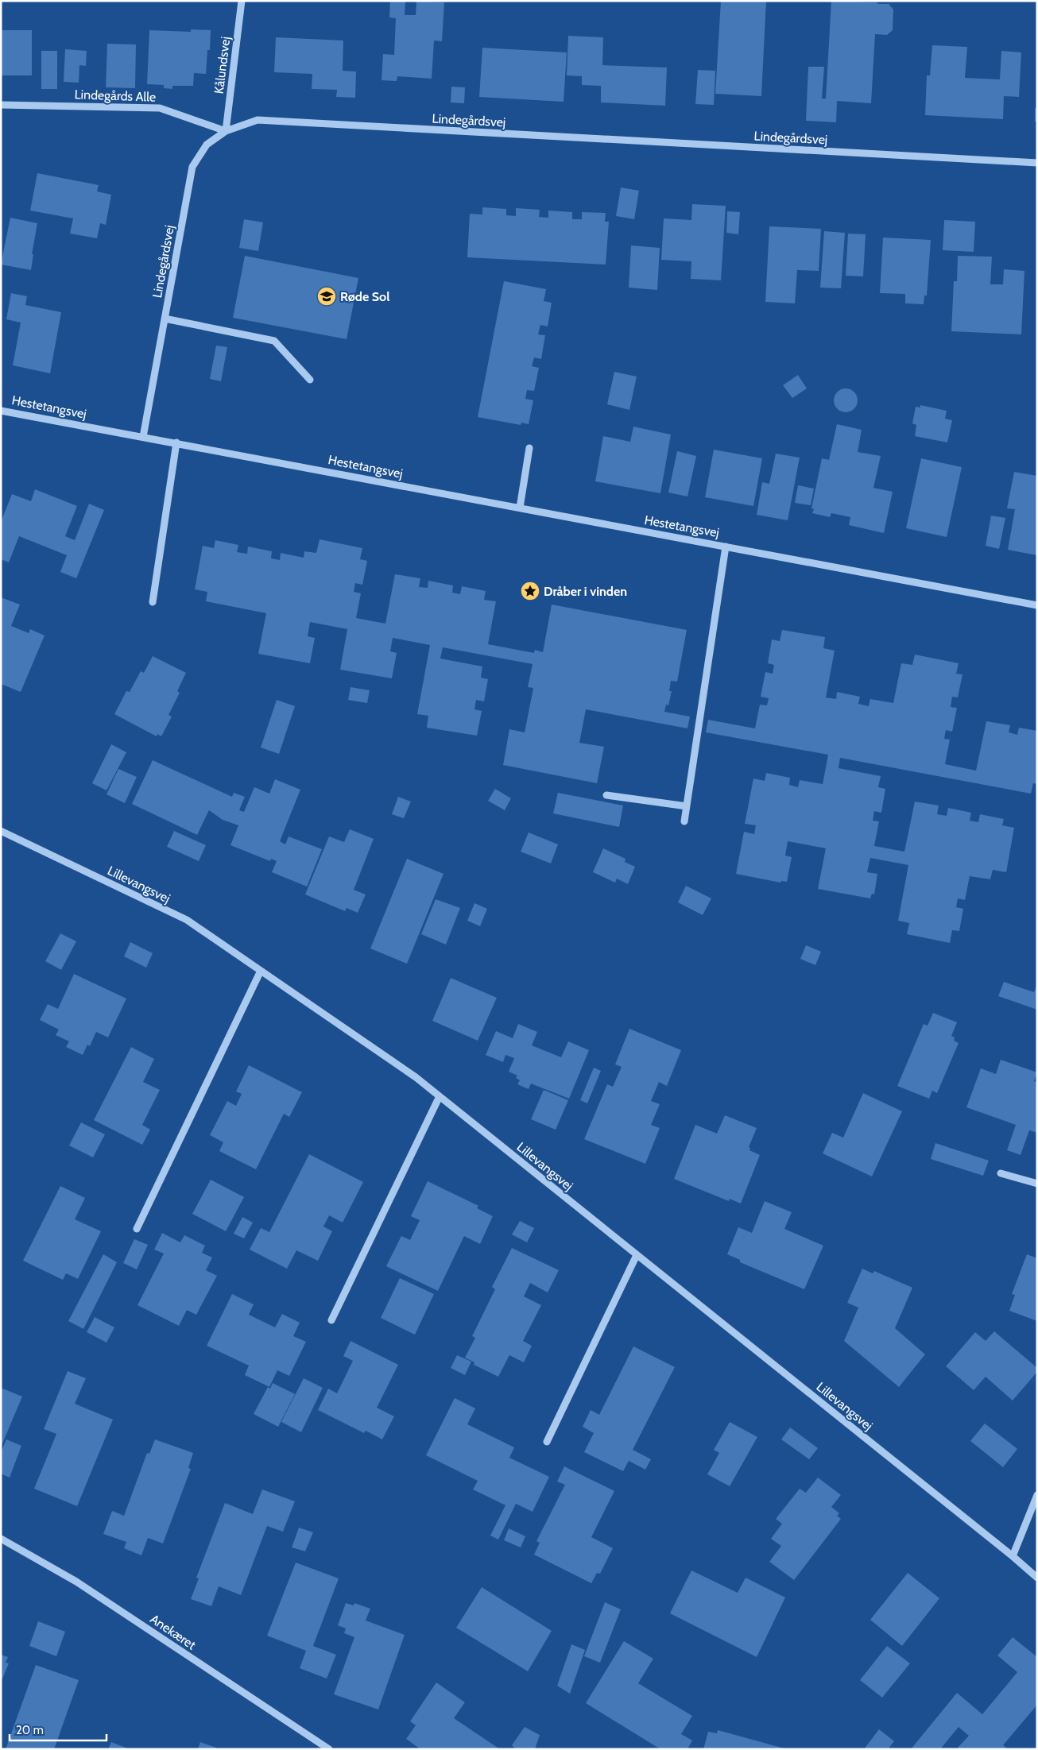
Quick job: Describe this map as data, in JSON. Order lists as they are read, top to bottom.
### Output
{
  "streets": {
    "street": [
      "Kålundsvej",
      "Lindegårds Alle",
      "Lindegårdsvej",
      "Hestetangsvej",
      "Lillevangsvej",
      "Anekæret"
    ]
  },
  "crossings": [
    ["Kålundsvej", "Lindegårds Alle"],
    ["Kålundsvej", "Lindegårdsvej"],
    ["Lindegårds Alle", "Lindegårdsvej"],
    ["Lindegårdsvej", "Hestetangsvej"]
  ],
  "places": {
    "school or university": ["Røde Sol"],
    "place": ["Dråber i vinden"]
  },
  "scale_bar": "20 m"
}
